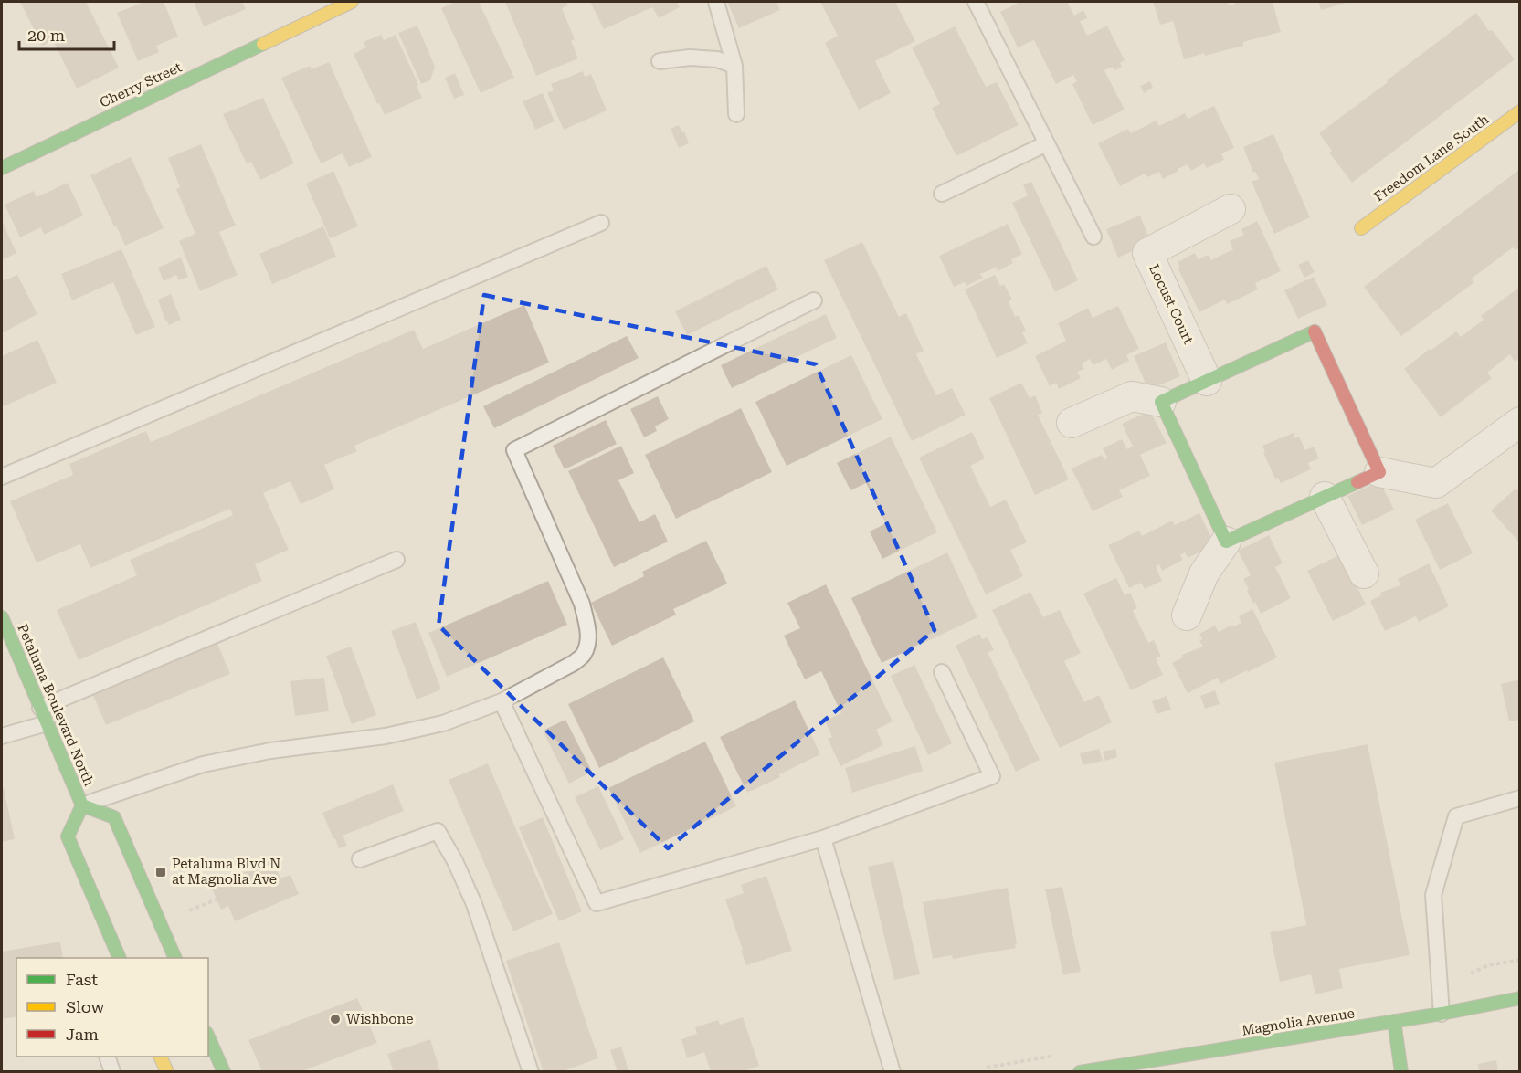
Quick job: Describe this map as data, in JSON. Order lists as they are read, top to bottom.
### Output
{
  "streets": {
    "street": [
      "Cherry Street",
      "Freedom Lane South",
      "Locust Court",
      "Petaluma Boulevard North",
      "Magnolia Avenue"
    ]
  },
  "places": {
    "transit": ["Petaluma Blvd N at Magnolia Ave"],
    "other": ["Wishbone"]
  },
  "legend": ["Fast", "Slow", "Jam"],
  "scale_bar": "20 m"
}
